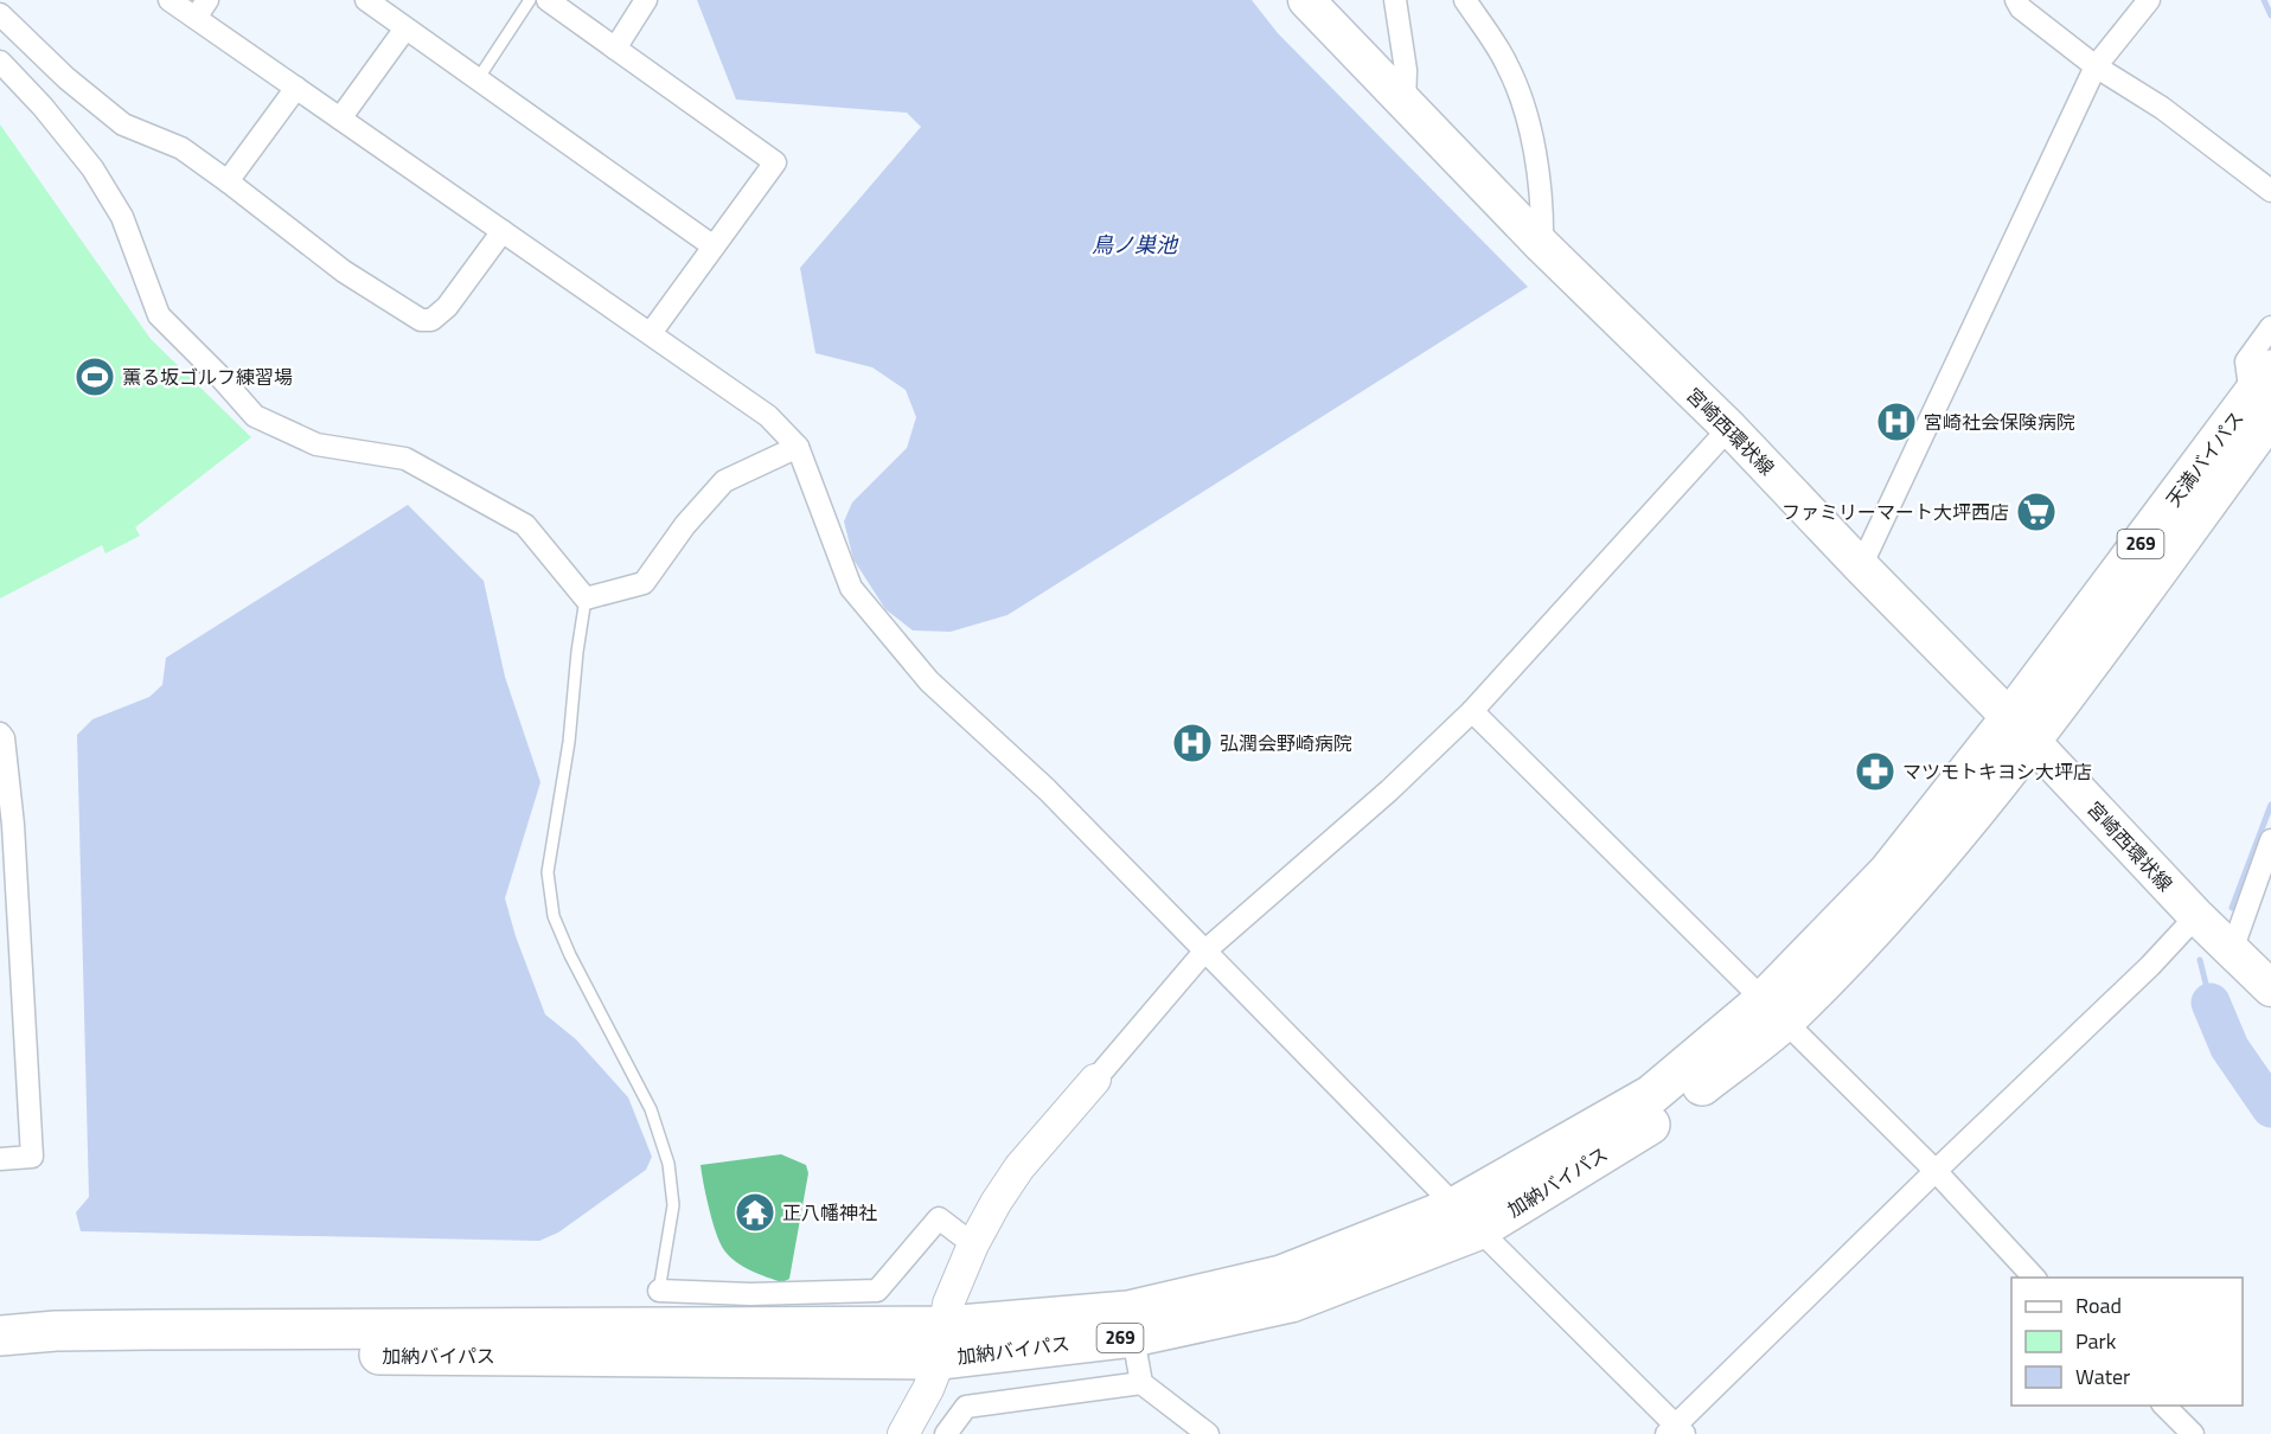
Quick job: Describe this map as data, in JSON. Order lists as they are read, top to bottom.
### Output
{
  "streets": {
    "highway": ["天満バイパス", "269", "加納バイパス"],
    "main road": ["宮崎西環状線"]
  },
  "crossings": [
    ["宮崎西環状線", "天満バイパス"],
    ["宮崎西環状線", "加納バイパス"],
    ["天満バイパス", "加納バイパス"]
  ],
  "water": ["鳥ノ巣池"],
  "places": {
    "sports": ["薫る坂ゴルフ練習場"],
    "hospital": ["宮崎社会保険病院", "弘潤会野崎病院"],
    "supermarket": ["ファミリーマート大坪西店"],
    "pharmacy": ["マツモトキヨシ大坪店"],
    "temple": ["正八幡神社"]
  },
  "legend": ["Road", "Park", "Water"]
}
